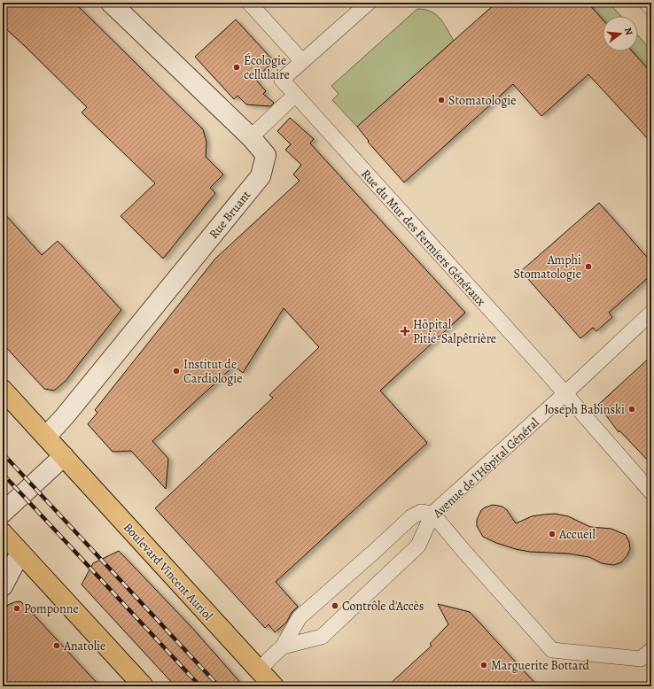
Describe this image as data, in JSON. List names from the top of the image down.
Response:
{
  "streets": {
    "main road": ["Boulevard Vincent Auriol"],
    "street": ["Rue Bruant"],
    "lane": ["Rue du Mur des Fermiers Généraux", "Avenue de l'Hôpital Général"]
  },
  "crossings": [
    ["Rue Bruant", "Boulevard Vincent Auriol"],
    ["Rue du Mur des Fermiers Généraux", "Avenue de l'Hôpital Général"],
    ["Avenue de l'Hôpital Général", "Boulevard Vincent Auriol"]
  ],
  "places": {
    "other": [
      "Écologie cellulaire",
      "Stomatologie",
      "Amphi Stomatologie",
      "Institut de Cardiologie",
      "Joseph Babinski",
      "Accueil",
      "Contrôle d'Accès",
      "Pomponne",
      "Anatolie",
      "Marguerite Bottard"
    ],
    "health": ["Hôpital Pitié-Salpêtrière"]
  },
  "north": "right"
}
